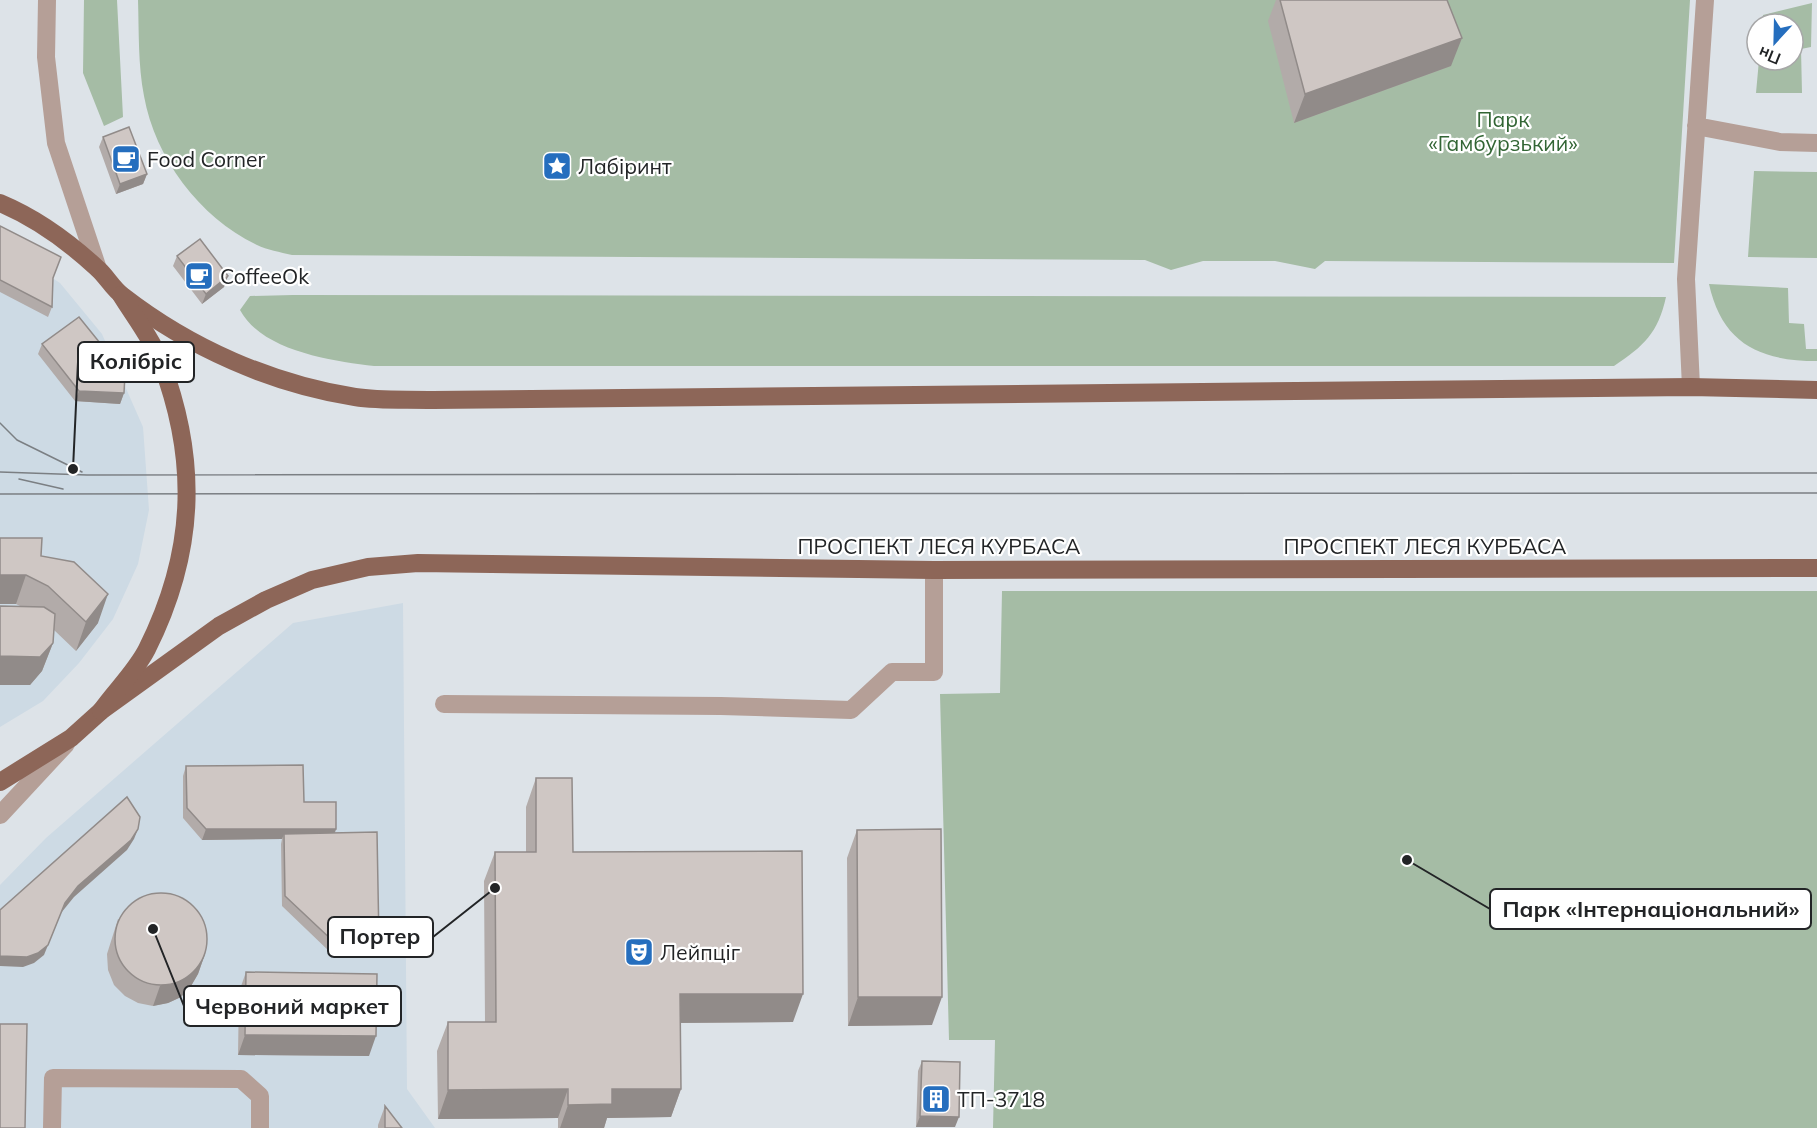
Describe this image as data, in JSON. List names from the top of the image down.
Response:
{
  "streets": {
    "main road": ["ПРОСПЕКТ ЛЕСЯ КУРБАСА"]
  },
  "parks": ["Парк «Гамбурзький»"],
  "places": {
    "cafe": ["Food Corner", "CoffeeOk"],
    "place": ["Лабіринт"],
    "other": [
      "Колібріс",
      "Парк «Інтернаціональний»",
      "Портер",
      "Червоний маркет"
    ],
    "theatre": ["Лейпціг"],
    "building": ["ТП-3718"]
  },
  "north": "bottom"
}
